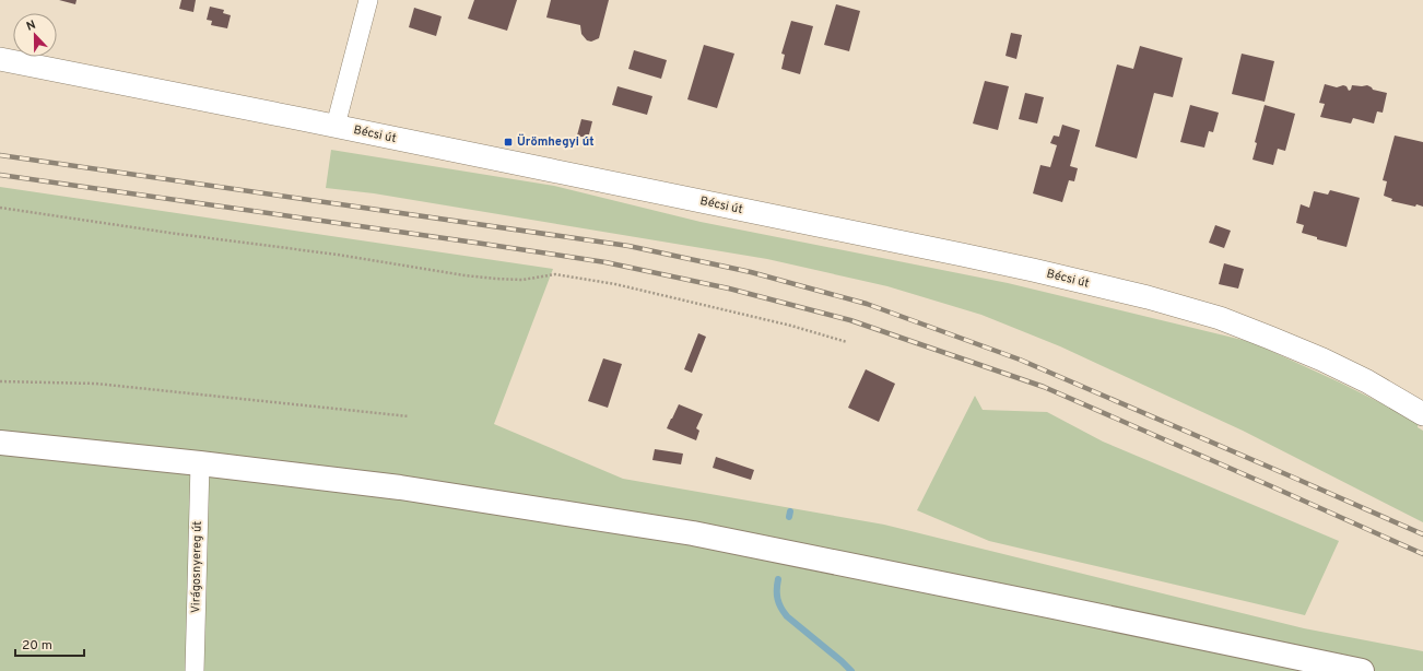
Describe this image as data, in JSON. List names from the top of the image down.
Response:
{
  "streets": {
    "street": ["Bécsi út", "Virágosnyereg út"]
  },
  "places": {
    "transit": ["Ürömhegyi út"]
  },
  "scale_bar": "20 m",
  "north": "top"
}
